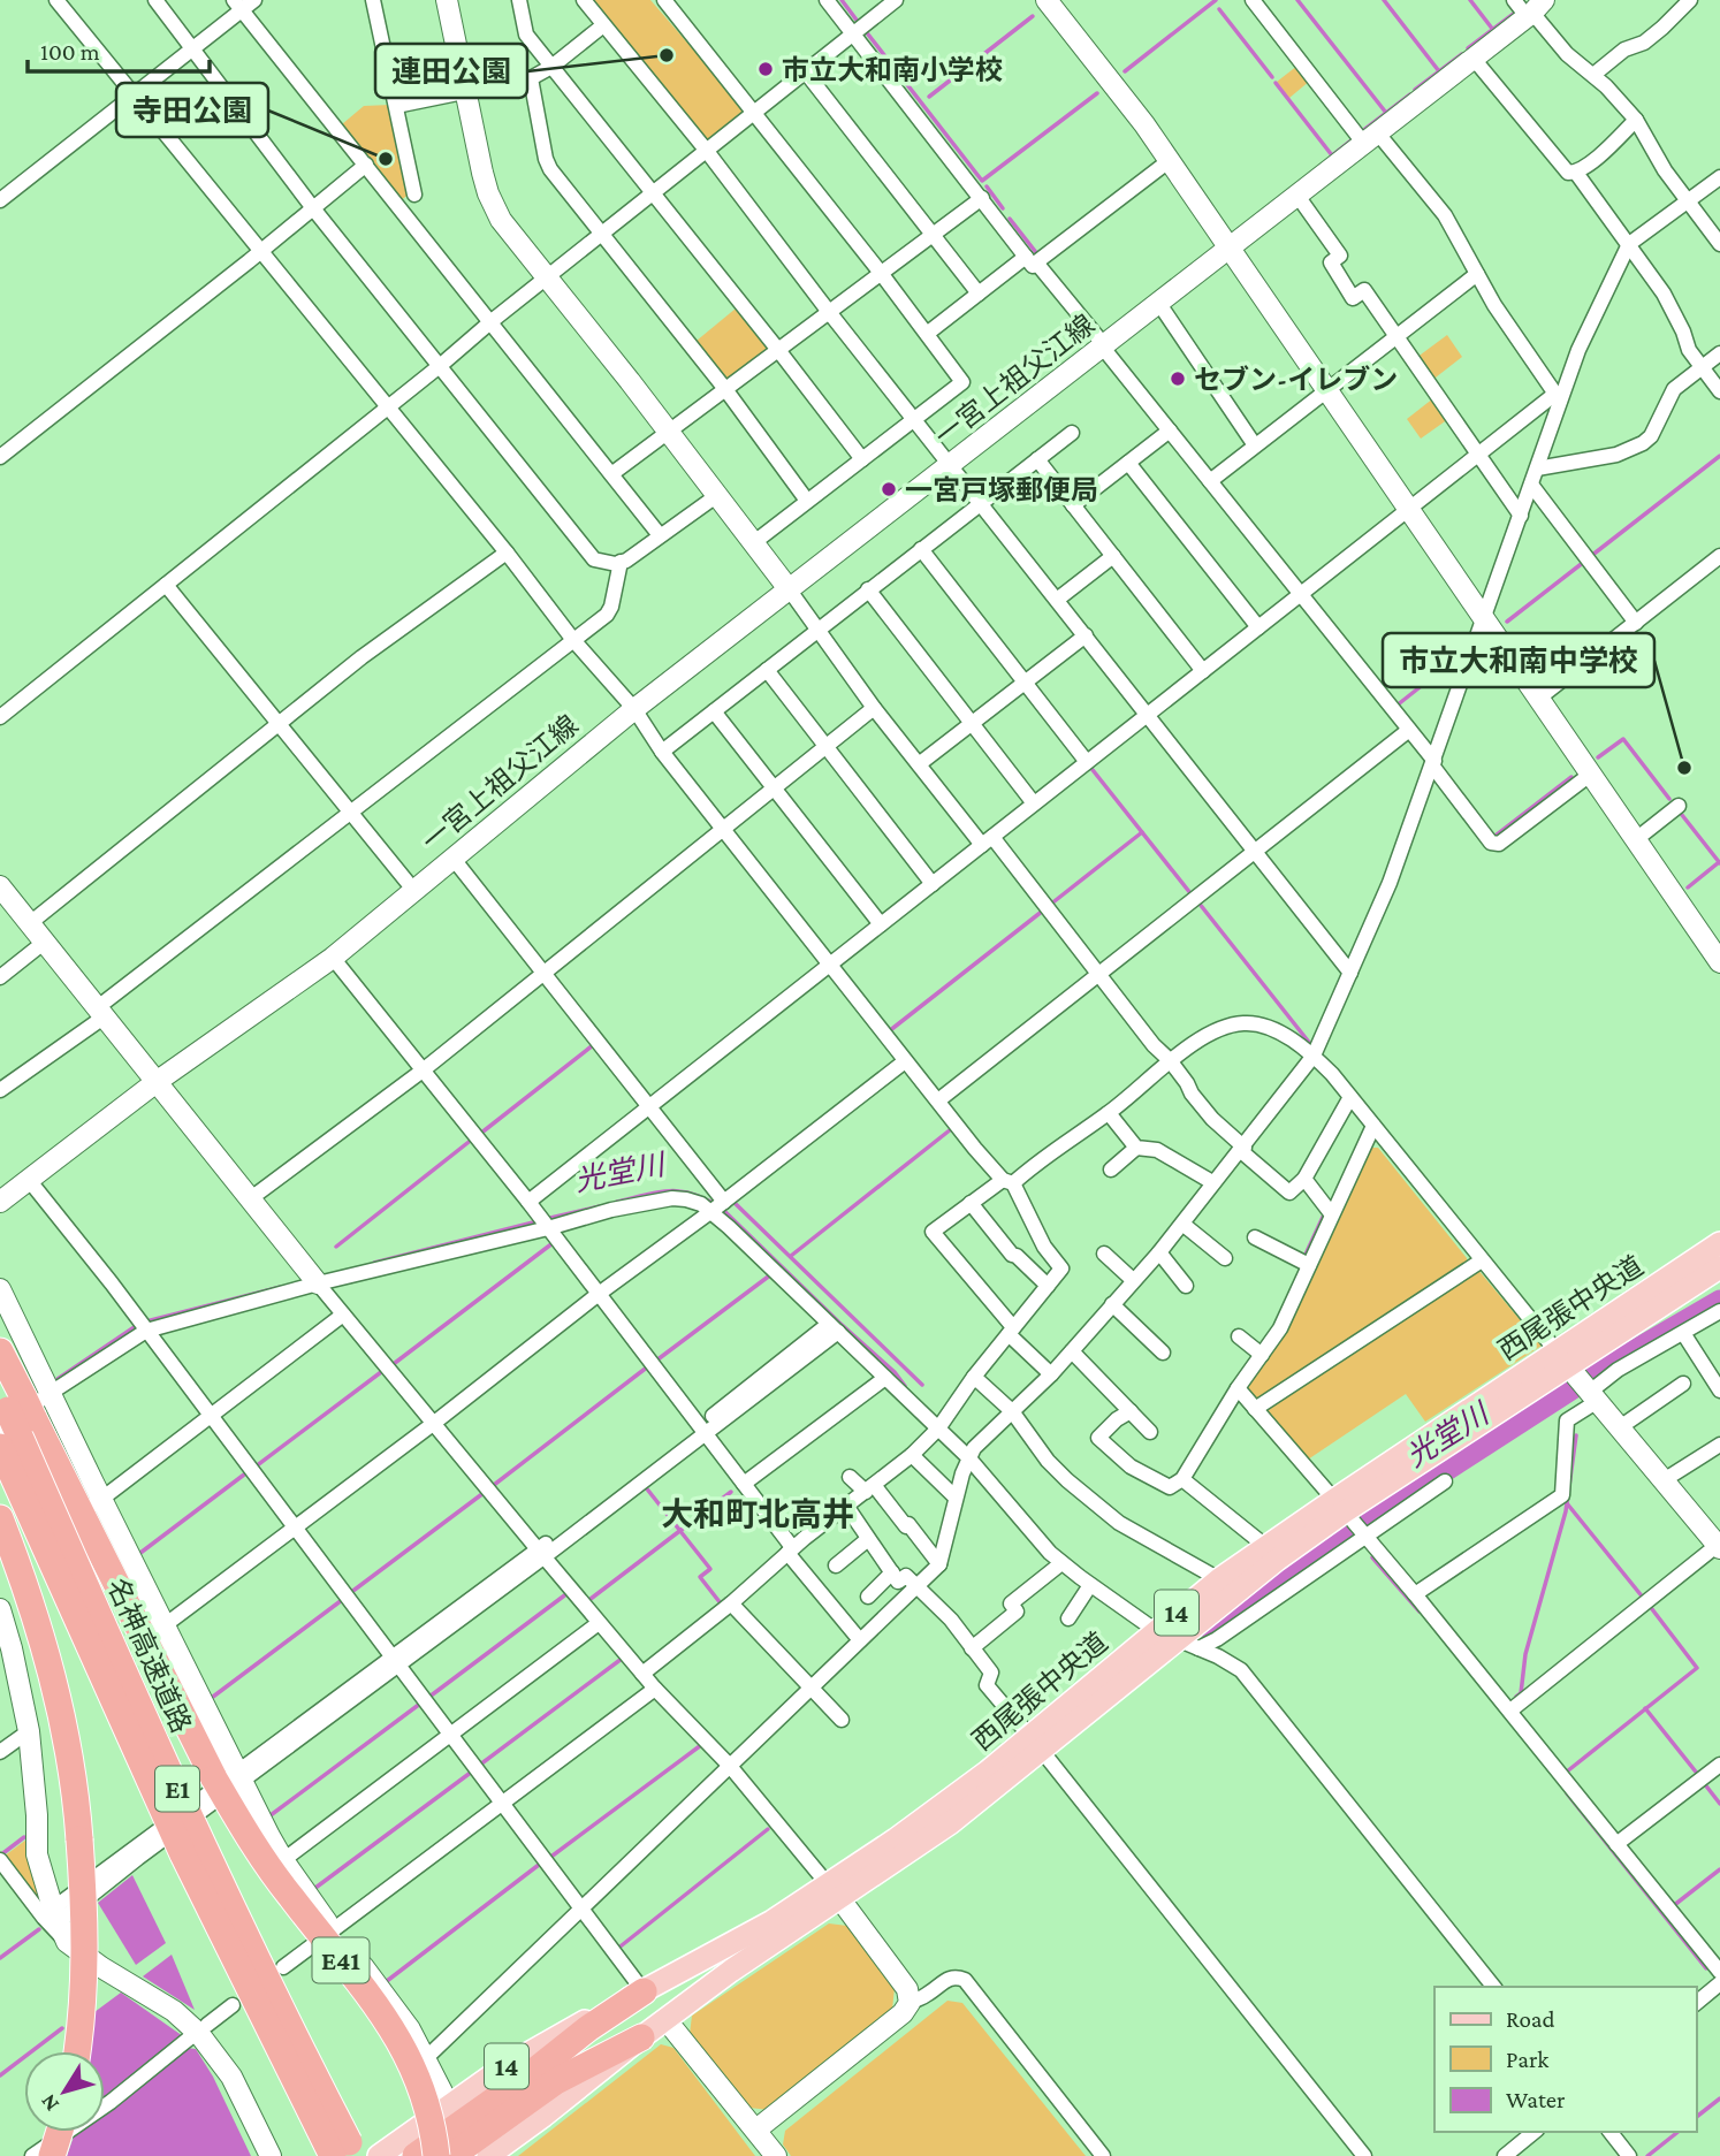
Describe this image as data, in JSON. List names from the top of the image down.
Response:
{
  "streets": {
    "highway": ["名神高速道路", "E1", "E41"],
    "main road": ["西尾張中央道", "14"],
    "street": ["一宮上祖父江線"]
  },
  "crossings": [
    ["名神高速道路", "E41"]
  ],
  "districts": ["大和町北高井"],
  "water": ["光堂川"],
  "places": [
    "連田公園",
    "市立大和南小学校",
    "寺田公園",
    "セブン-イレブン",
    "一宮戸塚郵便局",
    "市立大和南中学校"
  ],
  "legend": ["Road", "Park", "Water"],
  "scale_bar": "100 m",
  "north": "bottom left"
}
